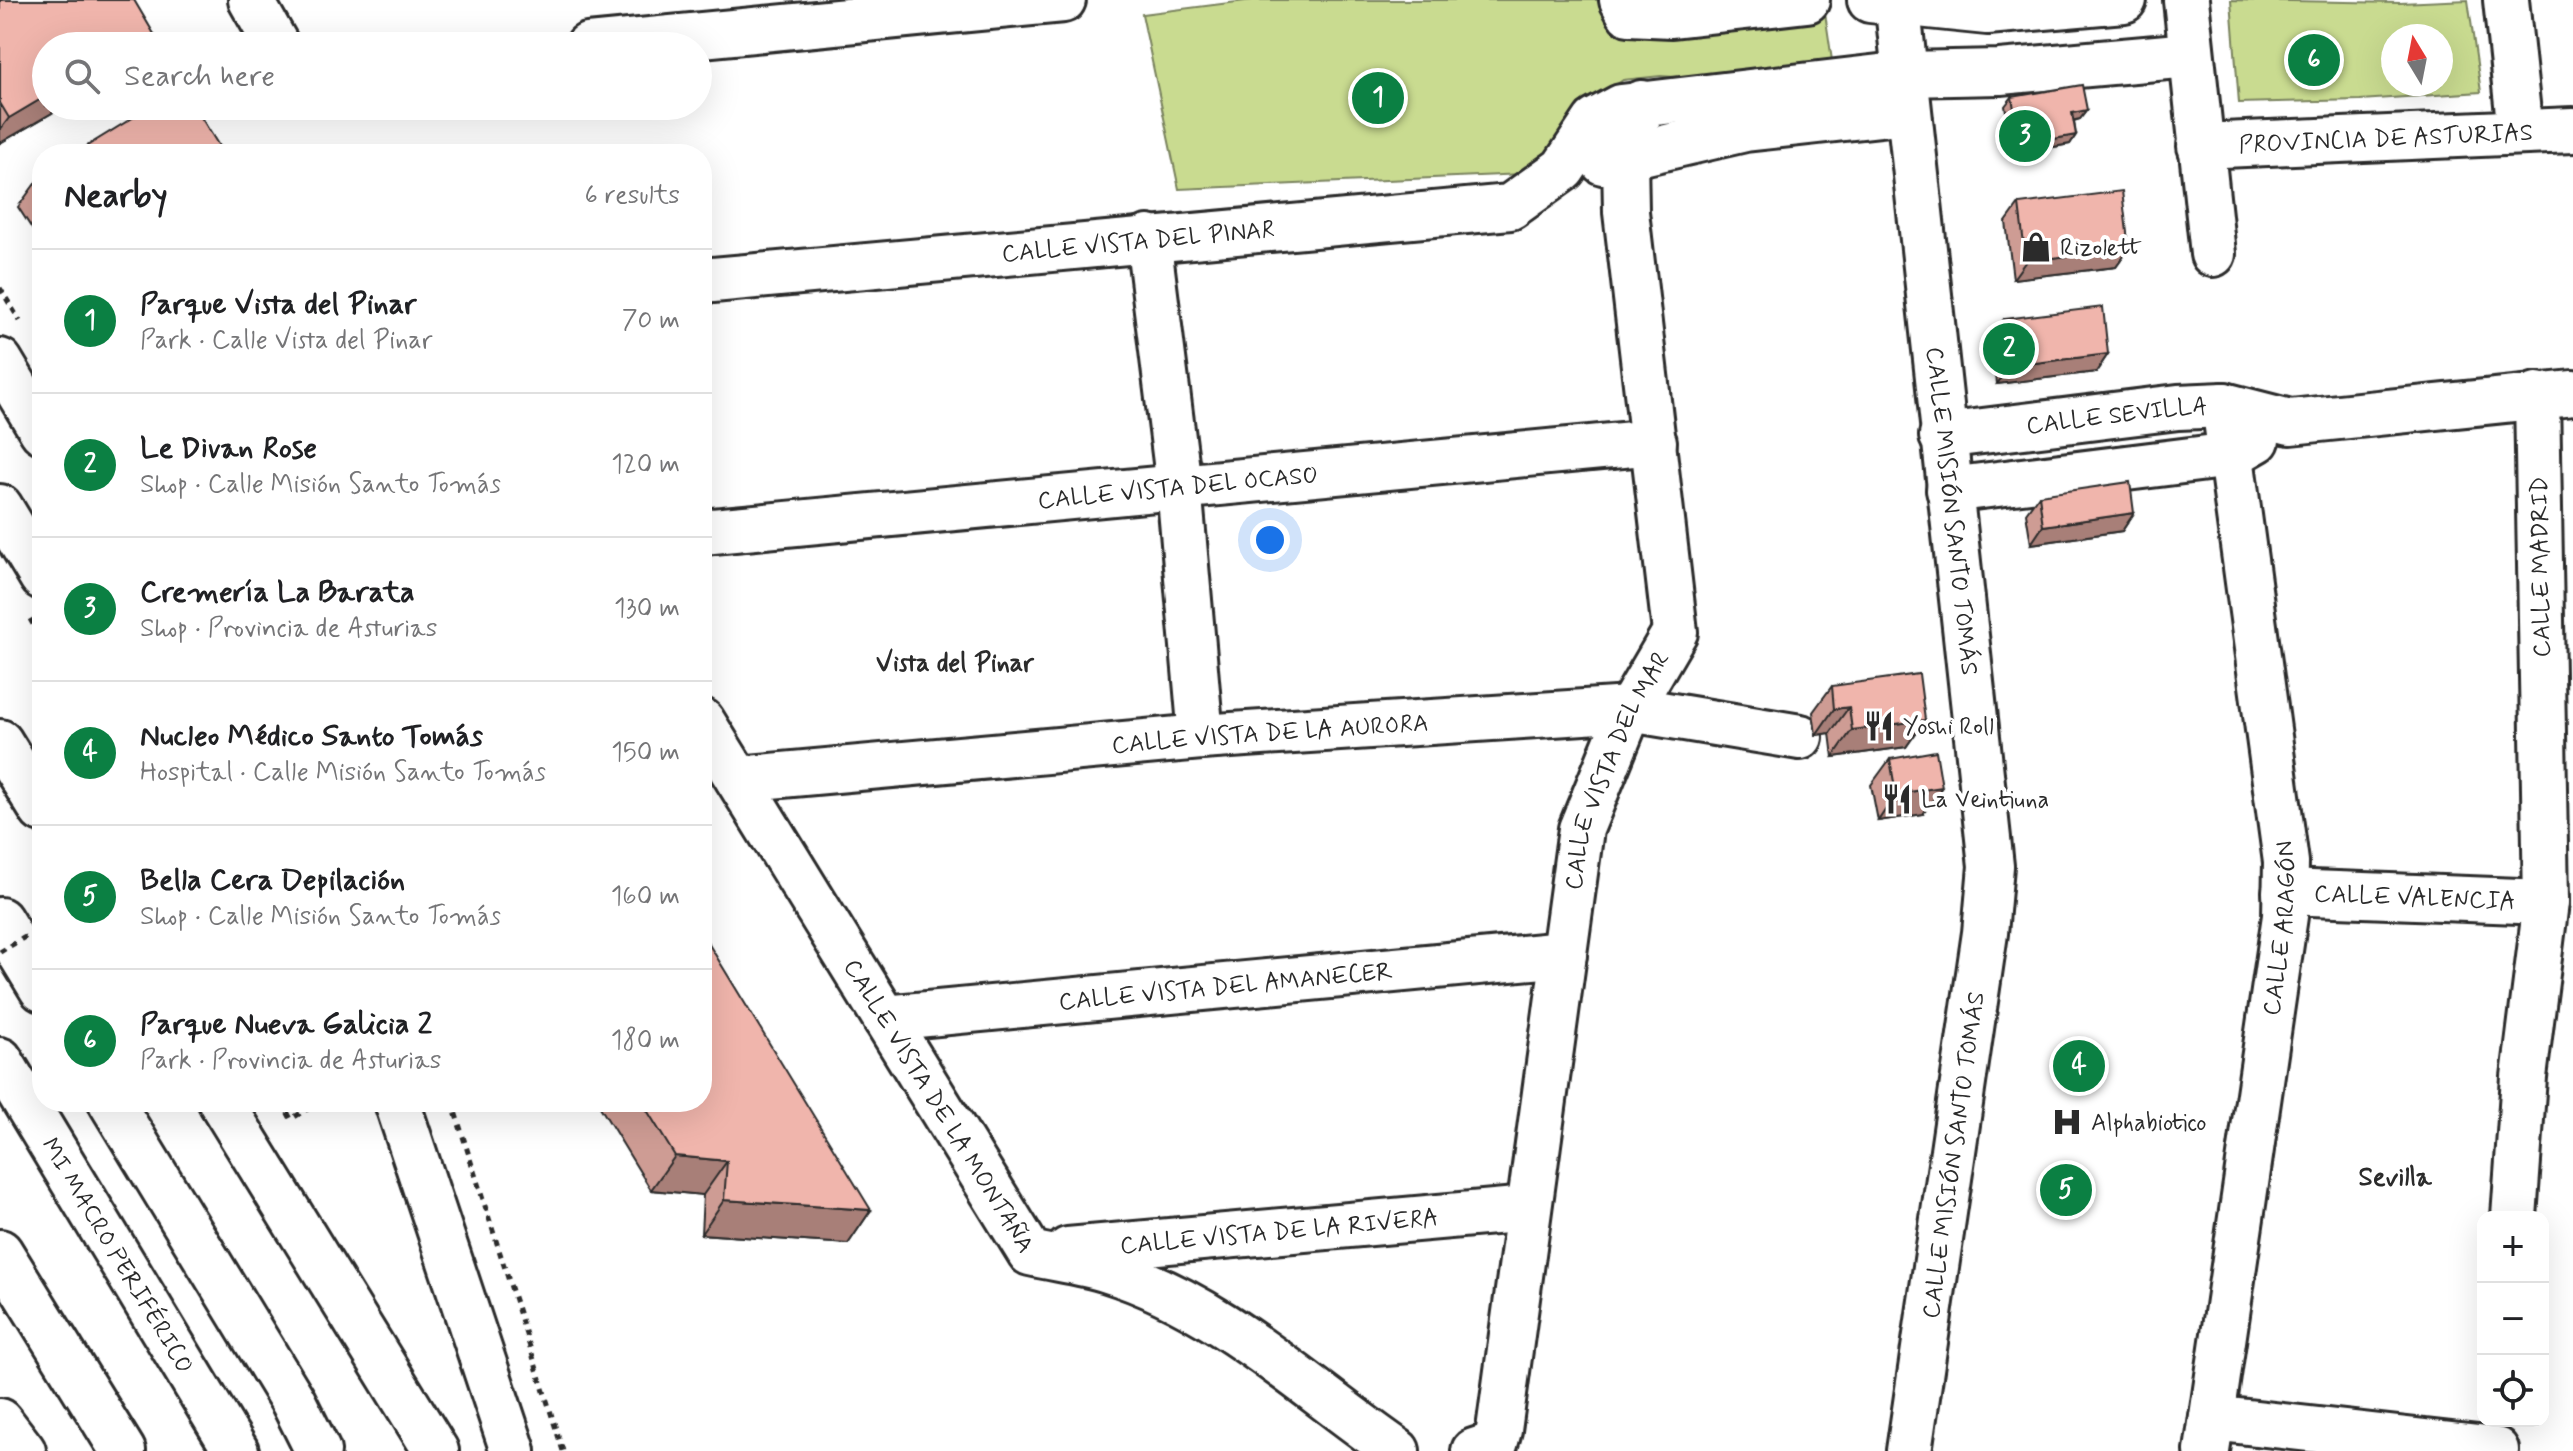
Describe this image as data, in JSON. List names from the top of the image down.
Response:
{
  "streets": {
    "main road": [
      "PROVINCIA DE ASTURIAS",
      "CALLE VISTA DEL PINAR",
      "CALLE SEVILLA",
      "CALLE VISTA DEL OCASO",
      "CALLE MISIÓN SANTO TOMÁS",
      "CALLE MADRID",
      "CALLE VISTA DE LA AURORA",
      "CALLE VISTA DEL MAR",
      "CALLE VALENCIA",
      "CALLE ARAGÓN",
      "CALLE VISTA DEL AMANECER",
      "CALLE VISTA DE LA MONTAÑA",
      "CALLE VISTA DE LA RIVERA",
      "MI MACRO PERIFÉRICO"
    ]
  },
  "crossings": [
    ["CALLE VISTA DEL PINAR", "CALLE MISIÓN SANTO TOMÁS"],
    ["CALLE VISTA DEL PINAR", "CALLE VISTA DEL MAR"],
    ["CALLE SEVILLA", "CALLE MISIÓN SANTO TOMÁS"],
    ["CALLE SEVILLA", "CALLE MADRID"],
    ["CALLE SEVILLA", "CALLE ARAGÓN"],
    ["CALLE VISTA DEL OCASO", "CALLE VISTA DEL MAR"],
    ["CALLE MADRID", "CALLE VALENCIA"],
    ["CALLE VISTA DE LA AURORA", "CALLE VISTA DEL MAR"],
    ["CALLE VISTA DE LA AURORA", "CALLE VISTA DE LA MONTAÑA"],
    ["CALLE VISTA DEL MAR", "CALLE VISTA DEL AMANECER"],
    ["CALLE VISTA DEL MAR", "CALLE VISTA DE LA RIVERA"],
    ["CALLE VALENCIA", "CALLE ARAGÓN"],
    ["CALLE VISTA DEL AMANECER", "CALLE VISTA DE LA MONTAÑA"],
    ["CALLE VISTA DE LA MONTAÑA", "CALLE VISTA DE LA RIVERA"]
  ],
  "districts": ["Vista del Pinar", "Sevilla"],
  "places": {
    "shop": ["Rizolett"],
    "restaurant": ["Yoshi Roll", "La Veintiuna"],
    "hospital": ["Alphabiotico"]
  },
  "north": "top",
  "page": {
    "pins": [
      "6",
      "1",
      "3",
      "2",
      "4",
      "5"
    ],
    "search": "Search here",
    "heading": ["Nearby", "6 results"],
    "list": [
      {
        "mark": "1",
        "name": "Parque Vista del Pinar",
        "note": "Park · Calle Vista del Pinar",
        "value": "70 m"
      },
      {
        "mark": "2",
        "name": "Le Divan Rose",
        "note": "Shop · Calle Misión Santo Tomás",
        "value": "120 m"
      },
      {
        "mark": "3",
        "name": "Cremería La Barata",
        "note": "Shop · Provincia de Asturias",
        "value": "130 m"
      },
      {
        "mark": "4",
        "name": "Nucleo Médico Santo Tomás",
        "note": "Hospital · Calle Misión Santo Tomás",
        "value": "150 m"
      },
      {
        "mark": "5",
        "name": "Bella Cera Depilación",
        "note": "Shop · Calle Misión Santo Tomás",
        "value": "160 m"
      },
      {
        "mark": "6",
        "name": "Parque Nueva Galicia 2",
        "note": "Park · Provincia de Asturias",
        "value": "180 m"
      }
    ],
    "map_buttons": ["+", "−"]
  }
}
